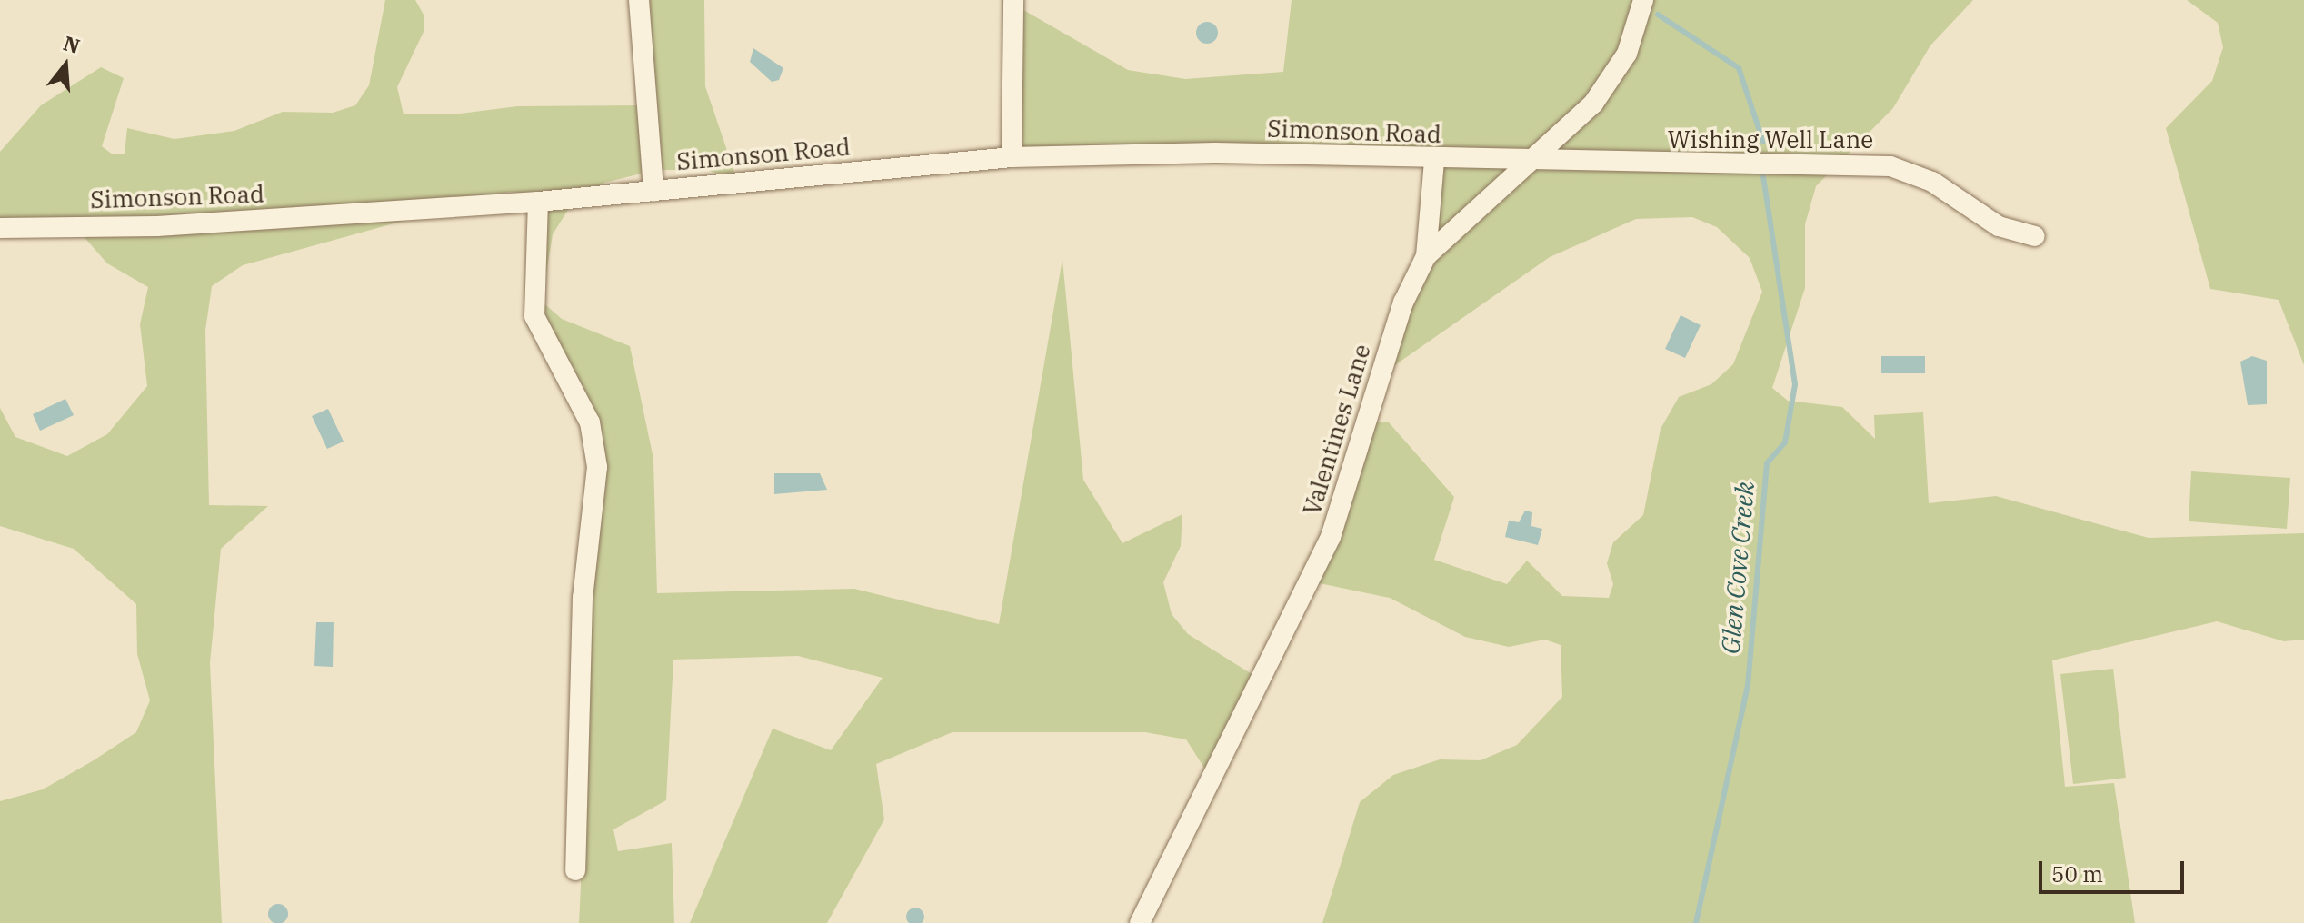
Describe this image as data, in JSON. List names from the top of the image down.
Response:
{
  "streets": {
    "street": ["Simonson Road", "Wishing Well Lane", "Valentines Lane"]
  },
  "crossings": [
    ["Simonson Road", "Wishing Well Lane"],
    ["Simonson Road", "Valentines Lane"],
    ["Wishing Well Lane", "Valentines Lane"]
  ],
  "water": ["Glen Cove Creek"],
  "scale_bar": "50 m",
  "north": "top"
}
